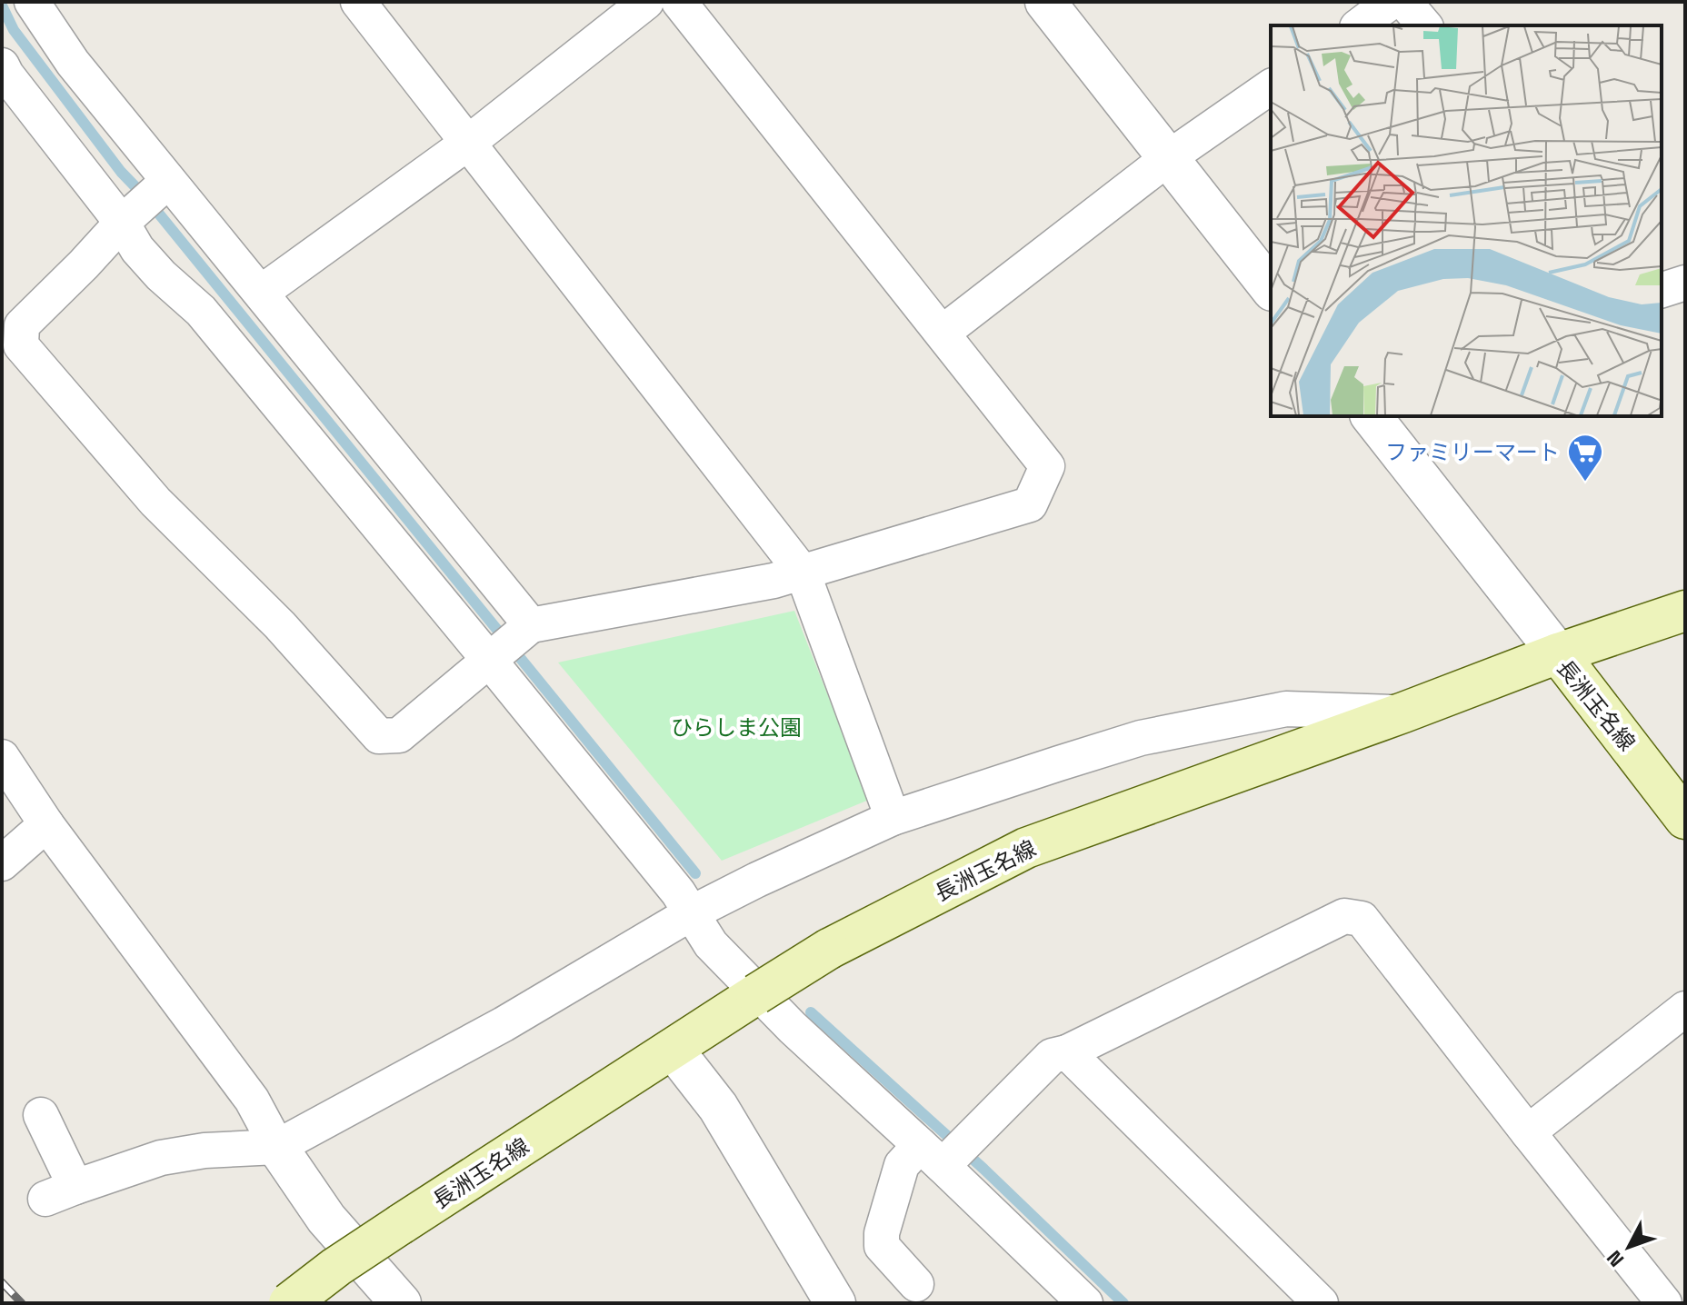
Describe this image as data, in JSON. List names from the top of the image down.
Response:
{
  "streets": {
    "main road": ["長洲玉名線"]
  },
  "parks": ["ひらしま公園"],
  "places": {
    "supermarket": ["ファミリーマート"]
  },
  "north": "bottom left"
}
